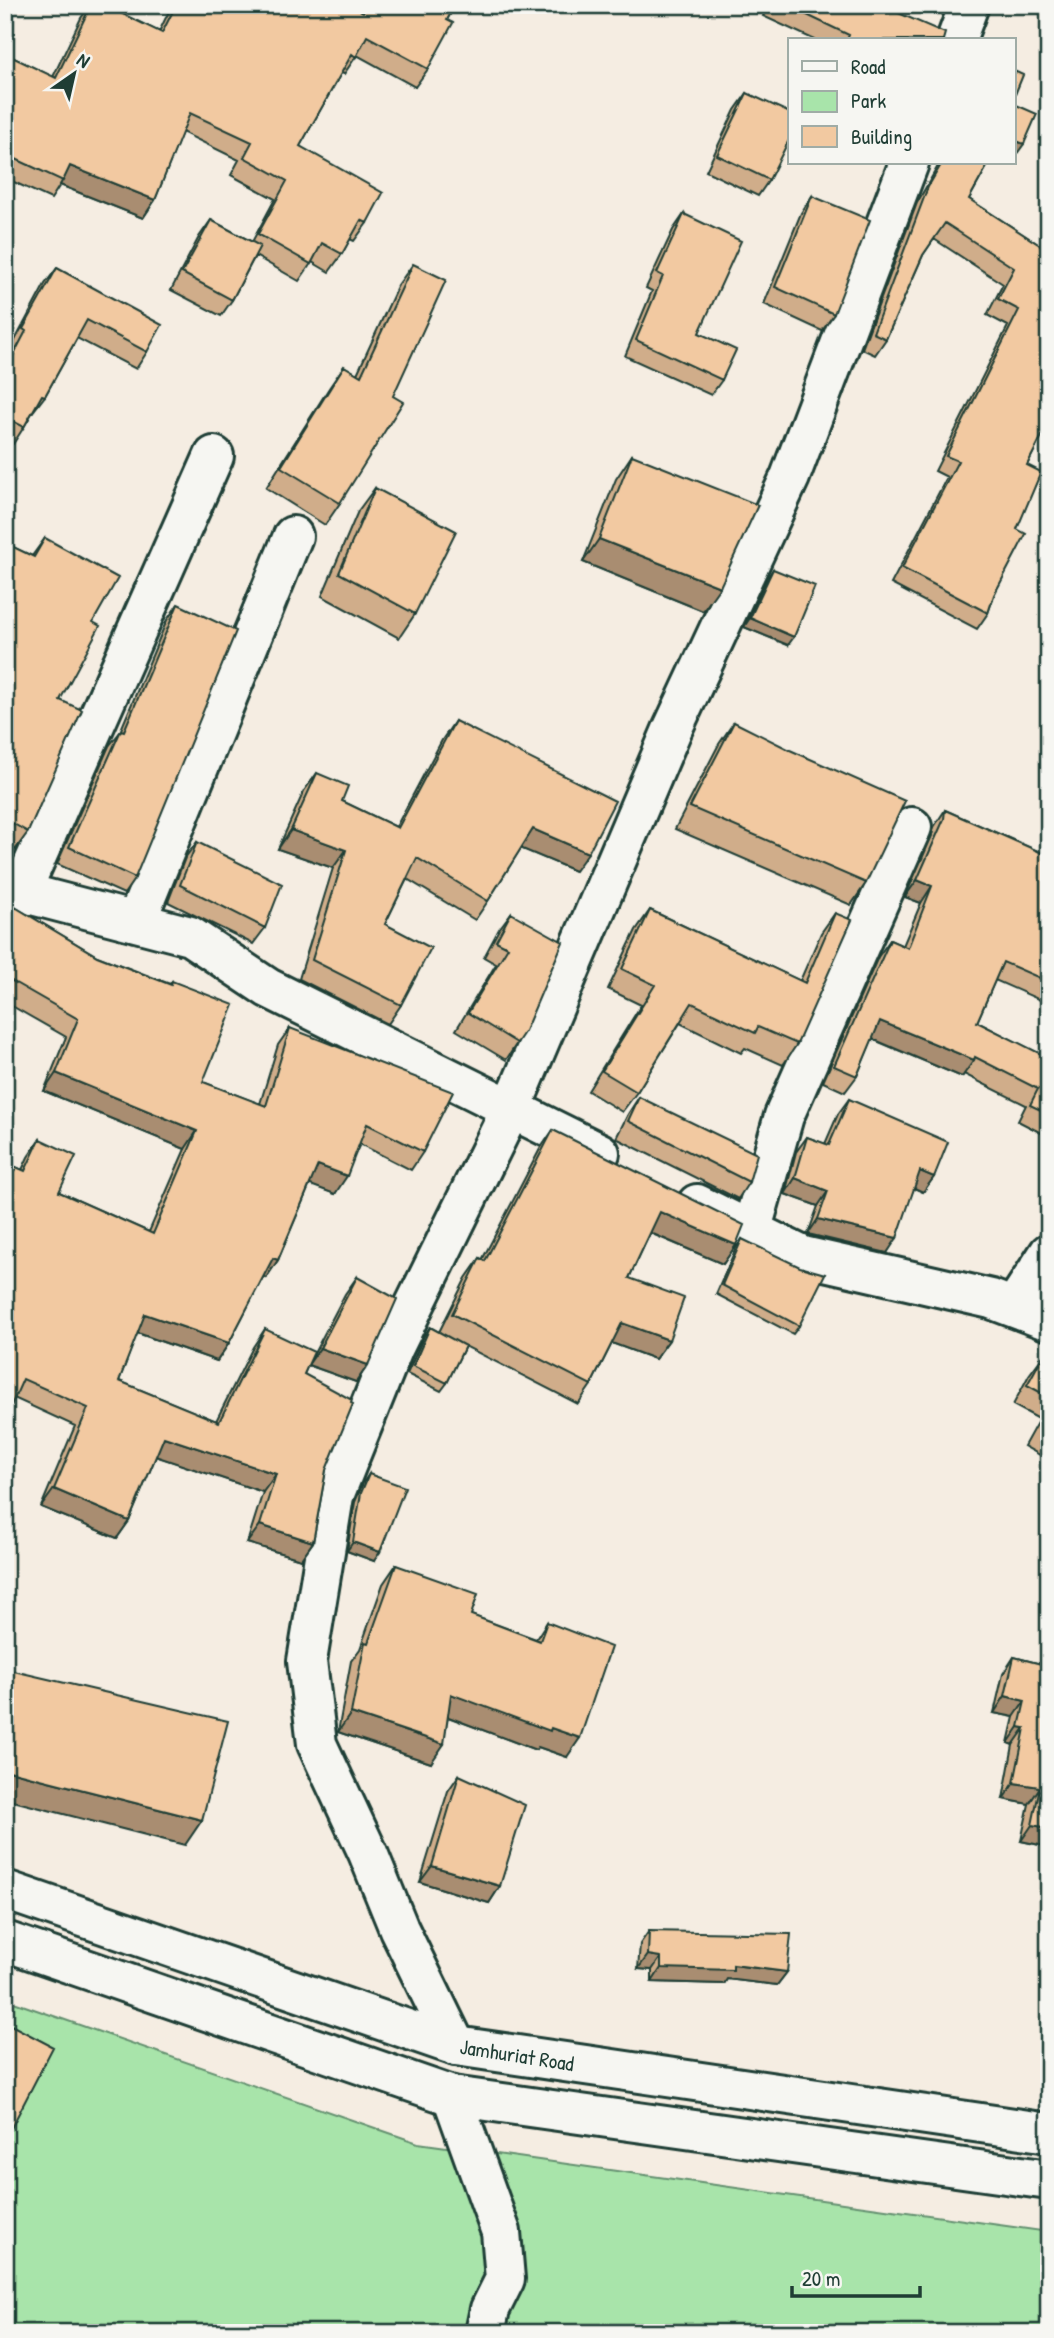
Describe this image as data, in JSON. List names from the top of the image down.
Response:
{
  "streets": {
    "street": ["Jamhuriat Road"]
  },
  "legend": ["Road", "Park", "Building"],
  "scale_bar": "20 m",
  "north": "top right"
}
